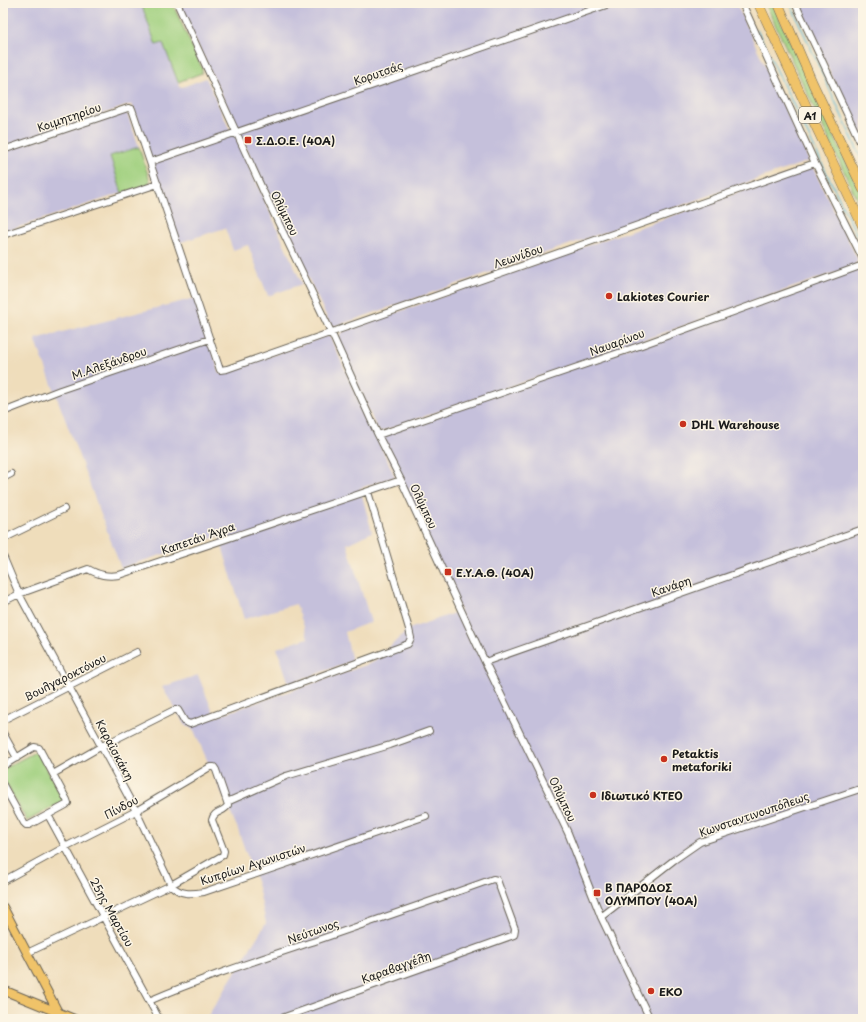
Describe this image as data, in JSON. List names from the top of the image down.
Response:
{
  "streets": {
    "highway": ["Α1"],
    "street": [
      "Κορυτσάς",
      "Κοιμητηρίου",
      "Ολύμπου",
      "Λεωνίδου",
      "Ναυαρίνου",
      "Μ.Αλεξάνδρου",
      "Καπετάν Άγρα",
      "Κανάρη",
      "Βουλγαροκτόνου",
      "Καραϊσκάκη",
      "Πίνδου",
      "Κωνσταντινουπόλεως",
      "Κυπρίων Αγωνιστών",
      "25ης Μαρτίου",
      "Νεύτωνος",
      "Καραβαγγέλη"
    ]
  },
  "crossings": [
    ["Κορυτσάς", "Κοιμητηρίου"],
    ["Κορυτσάς", "Ολύμπου"],
    ["Ολύμπου", "Λεωνίδου"],
    ["Ολύμπου", "Ναυαρίνου"],
    ["Ολύμπου", "Καπετάν Άγρα"],
    ["Ολύμπου", "Κανάρη"],
    ["Ολύμπου", "Κωνσταντινουπόλεως"],
    ["Λεωνίδου", "Μ.Αλεξάνδρου"],
    ["Καπετάν Άγρα", "Καραϊσκάκη"],
    ["Βουλγαροκτόνου", "Καραϊσκάκη"],
    ["Καραϊσκάκη", "Πίνδου"],
    ["Καραϊσκάκη", "Κυπρίων Αγωνιστών"],
    ["Πίνδου", "25ης Μαρτίου"],
    ["25ης Μαρτίου", "Νεύτωνος"],
    ["Νεύτωνος", "Καραβαγγέλη"]
  ],
  "places": {
    "transit": ["Σ.Δ.Ο.Ε. (40Α)", "Ε.Υ.Α.Θ. (40Α)", "Β ΠΑΡΟΔΟΣ ΟΛΥΜΠΟΥ (40Α)"],
    "other": [
      "Lakiotes Courier",
      "DHL Warehouse",
      "Petaktis metaforiki",
      "Ιδιωτικό ΚΤΕΟ",
      "EKO"
    ]
  }
}
